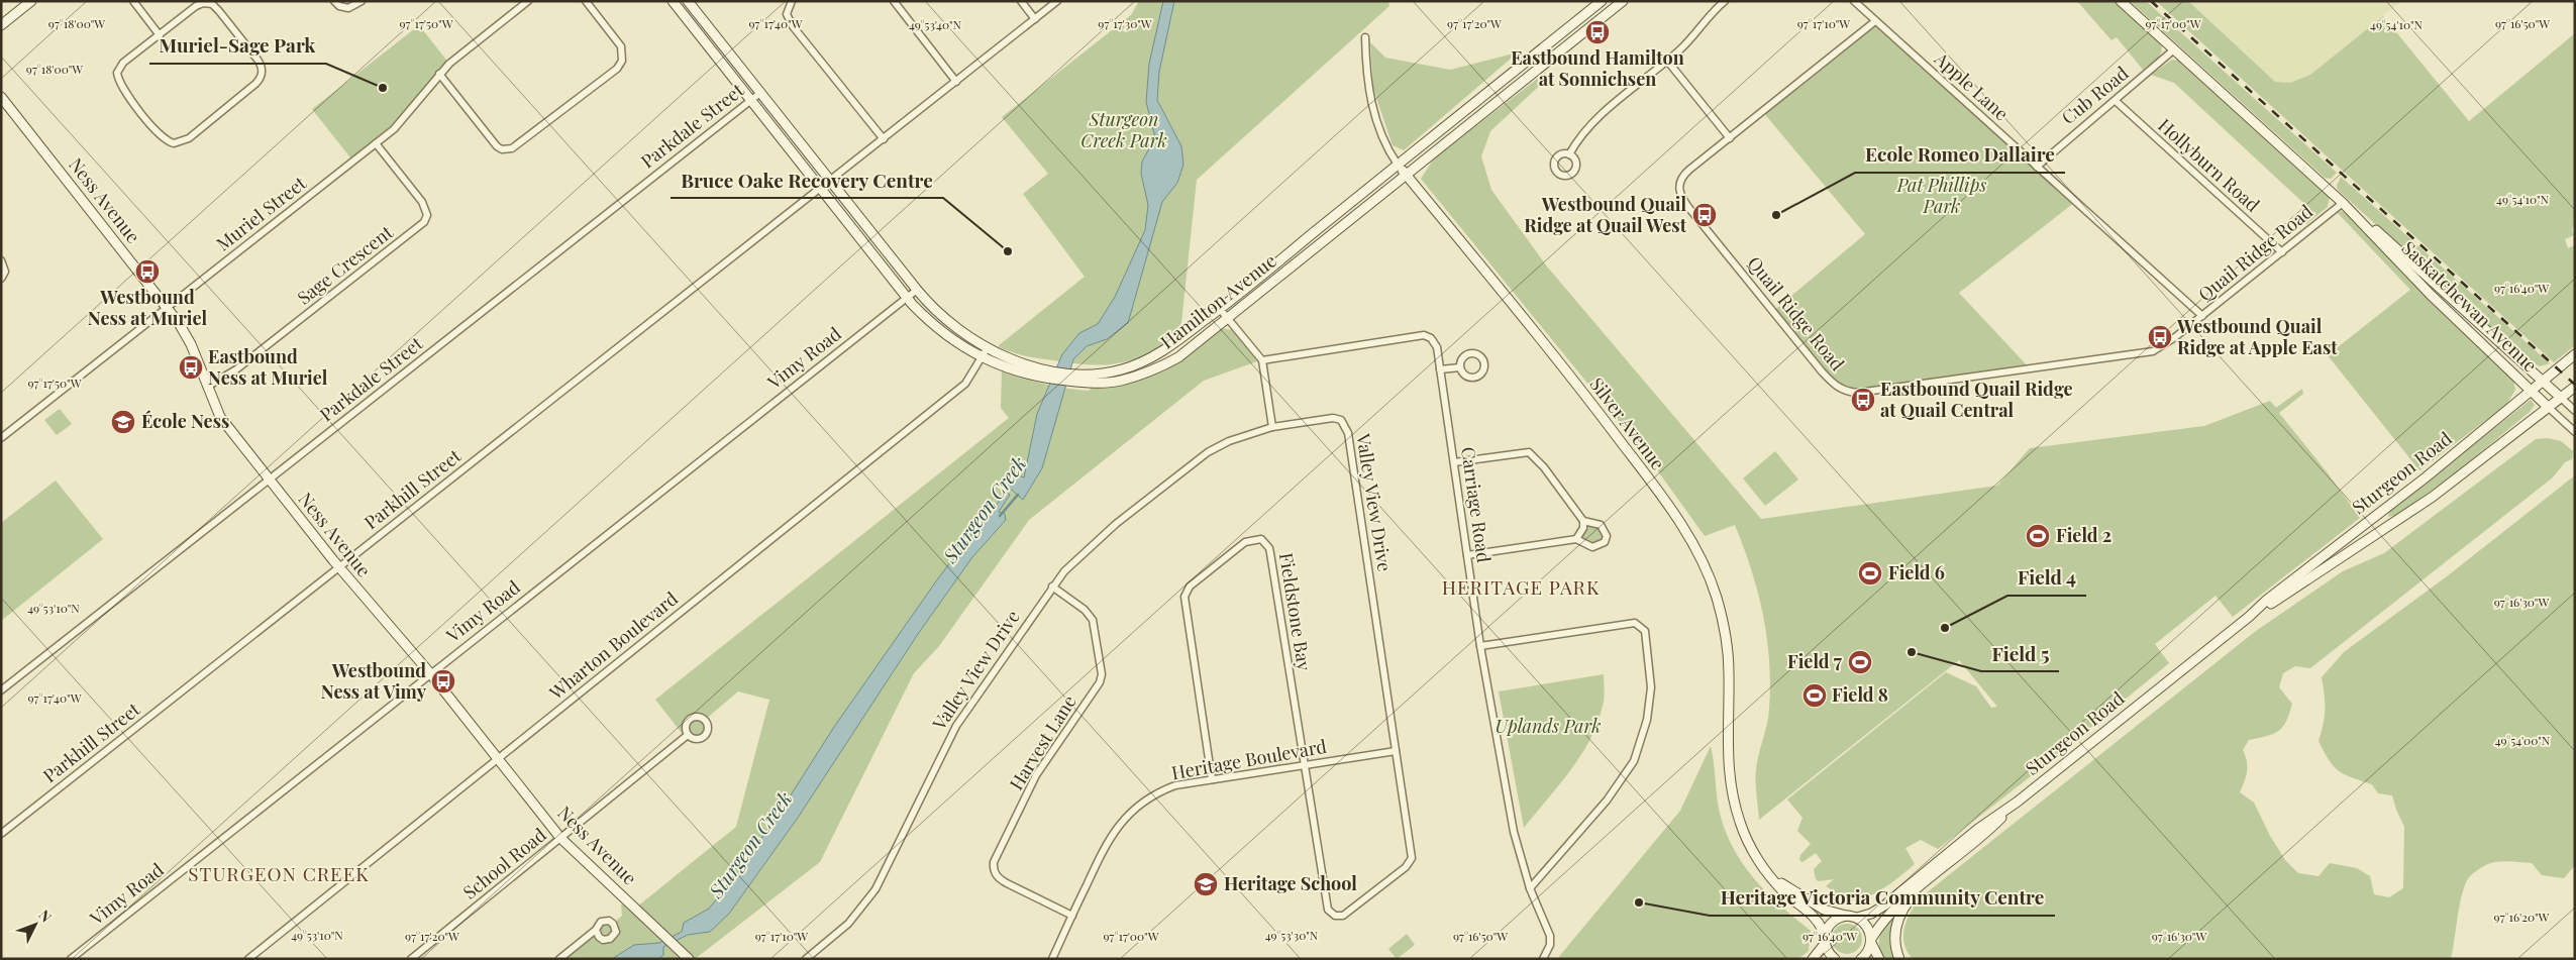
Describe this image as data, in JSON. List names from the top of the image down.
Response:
{
  "streets": {
    "street": [
      "Apple Lane",
      "Cub Road",
      "Parkdale Street",
      "Hollyburn Road",
      "Ness Avenue",
      "Muriel Street",
      "Quail Ridge Road",
      "Sage Crescent",
      "Hamilton Avenue",
      "Saskatchewan Avenue",
      "Vimy Road",
      "Silver Avenue",
      "Sturgeon Road",
      "Parkhill Street",
      "Valley View Drive",
      "Carriage Road",
      "Fieldstone Bay",
      "Wharton Boulevard",
      "Harvest Lane",
      "Heritage Boulevard",
      "School Road"
    ]
  },
  "crossings": [
    ["Apple Lane", "Cub Road"],
    ["Apple Lane", "Quail Ridge Road"],
    ["Cub Road", "Hollyburn Road"],
    ["Cub Road", "Saskatchewan Avenue"],
    ["Parkdale Street", "Ness Avenue"],
    ["Parkdale Street", "Hamilton Avenue"],
    ["Hollyburn Road", "Quail Ridge Road"],
    ["Ness Avenue", "Muriel Street"],
    ["Ness Avenue", "Sage Crescent"],
    ["Ness Avenue", "Vimy Road"],
    ["Ness Avenue", "Parkhill Street"],
    ["Ness Avenue", "Wharton Boulevard"],
    ["Ness Avenue", "School Road"],
    ["Muriel Street", "Sage Crescent"],
    ["Quail Ridge Road", "Saskatchewan Avenue"],
    ["Hamilton Avenue", "Vimy Road"],
    ["Hamilton Avenue", "Silver Avenue"],
    ["Hamilton Avenue", "Parkhill Street"],
    ["Hamilton Avenue", "Wharton Boulevard"],
    ["Saskatchewan Avenue", "Sturgeon Road"],
    ["Silver Avenue", "Sturgeon Road"],
    ["Valley View Drive", "Fieldstone Bay"],
    ["Valley View Drive", "Harvest Lane"],
    ["Valley View Drive", "Heritage Boulevard"],
    ["Fieldstone Bay", "Heritage Boulevard"],
    ["Harvest Lane", "Heritage Boulevard"]
  ],
  "districts": ["HERITAGE PARK", "STURGEON CREEK"],
  "water": ["Sturgeon Creek"],
  "parks": ["Sturgeon Creek Park", "Pat Phillips Park", "Uplands Park"],
  "places": {
    "bus stop": [
      "Eastbound Hamilton at Sonnichsen",
      "Westbound Quail Ridge at Quail West",
      "Westbound Ness at Muriel",
      "Westbound Quail Ridge at Apple East",
      "Eastbound Ness at Muriel",
      "Eastbound Quail Ridge at Quail Central",
      "Westbound Ness at Vimy"
    ],
    "other": [
      "Muriel-Sage Park",
      "Ecole Romeo Dallaire",
      "Bruce Oake Recovery Centre",
      "Field 4",
      "Field 5",
      "Heritage Victoria Community Centre"
    ],
    "school or university": ["École Ness", "Heritage School"],
    "sports": [
      "Field 2",
      "Field 6",
      "Field 7",
      "Field 8"
    ]
  },
  "north": "top right",
  "coordinates": [
    "97°17'00\"W",
    "97°18'00\"W",
    "97°17'50\"W",
    "97°17'40\"W",
    "97°17'30\"W",
    "97°17'20\"W",
    "97°17'10\"W",
    "97°16'50\"W",
    "49°54'10\"N",
    "49°53'40\"N",
    "97°16'40\"W",
    "97°16'30\"W",
    "49°53'10\"N",
    "49°54'00\"N",
    "97°16'20\"W",
    "49°53'30\"N"
  ]
}
